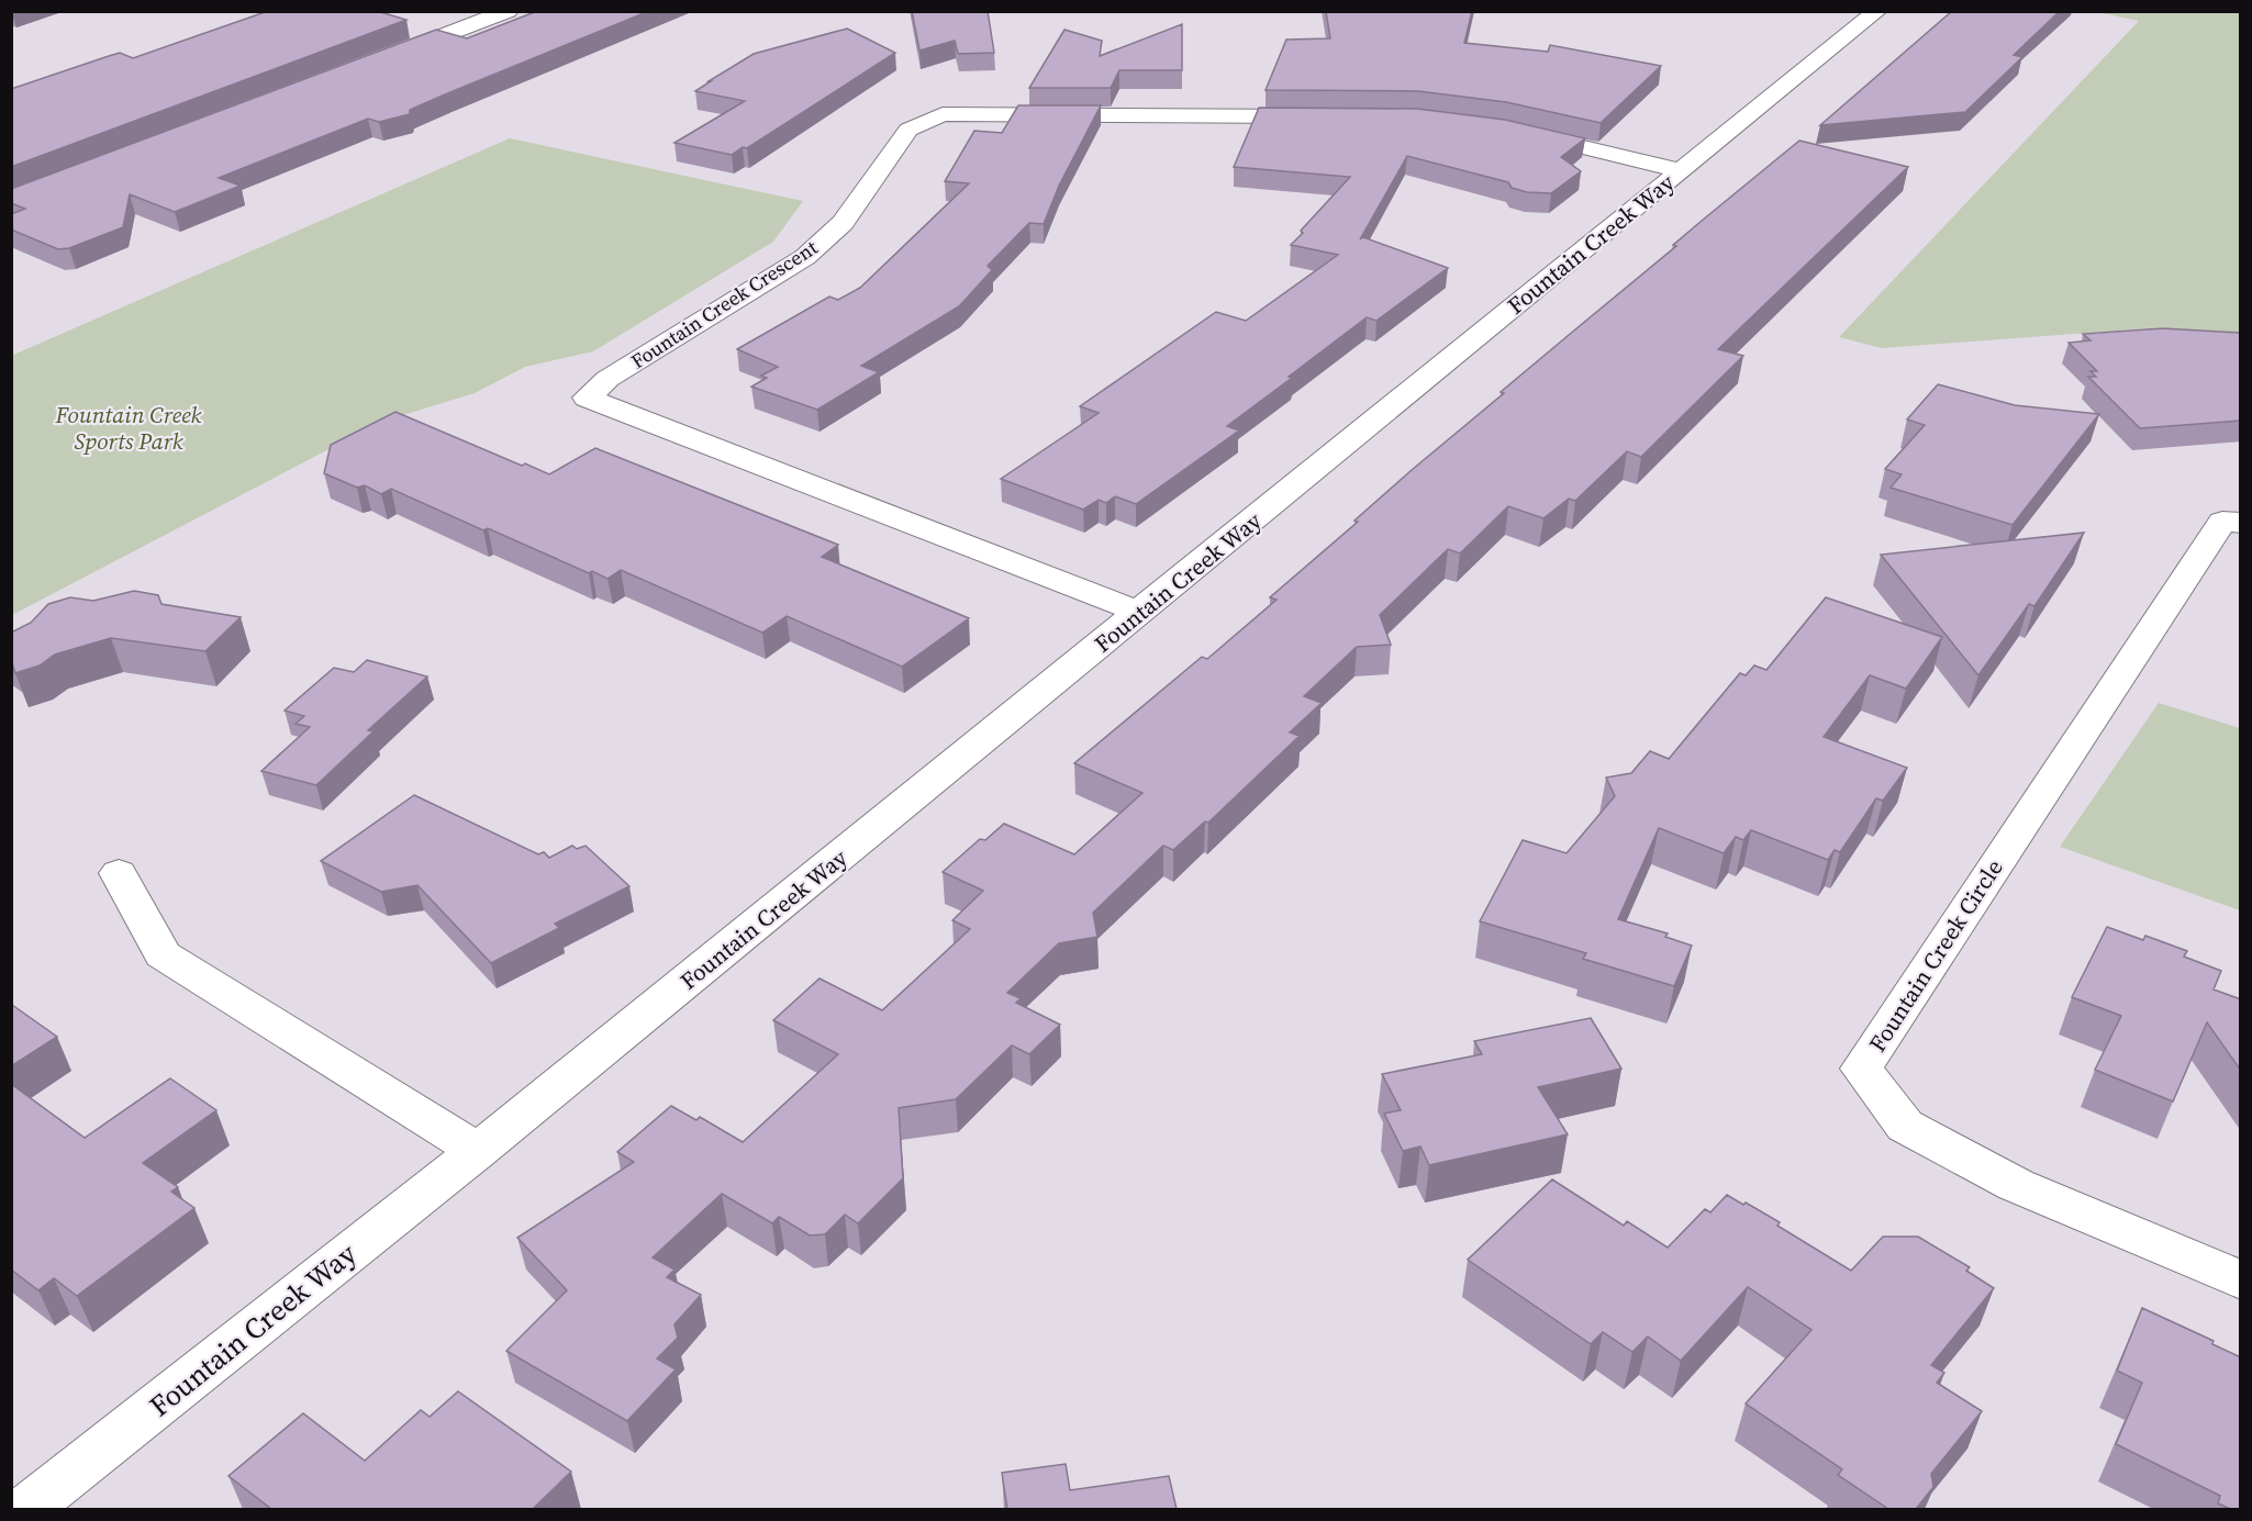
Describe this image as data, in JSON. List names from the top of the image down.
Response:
{
  "streets": {
    "street": ["Fountain Creek Way", "Fountain Creek Crescent", "Fountain Creek Circle"]
  },
  "crossings": [
    ["Fountain Creek Way", "Fountain Creek Crescent"]
  ],
  "parks": ["Fountain Creek Sports Park"]
}
